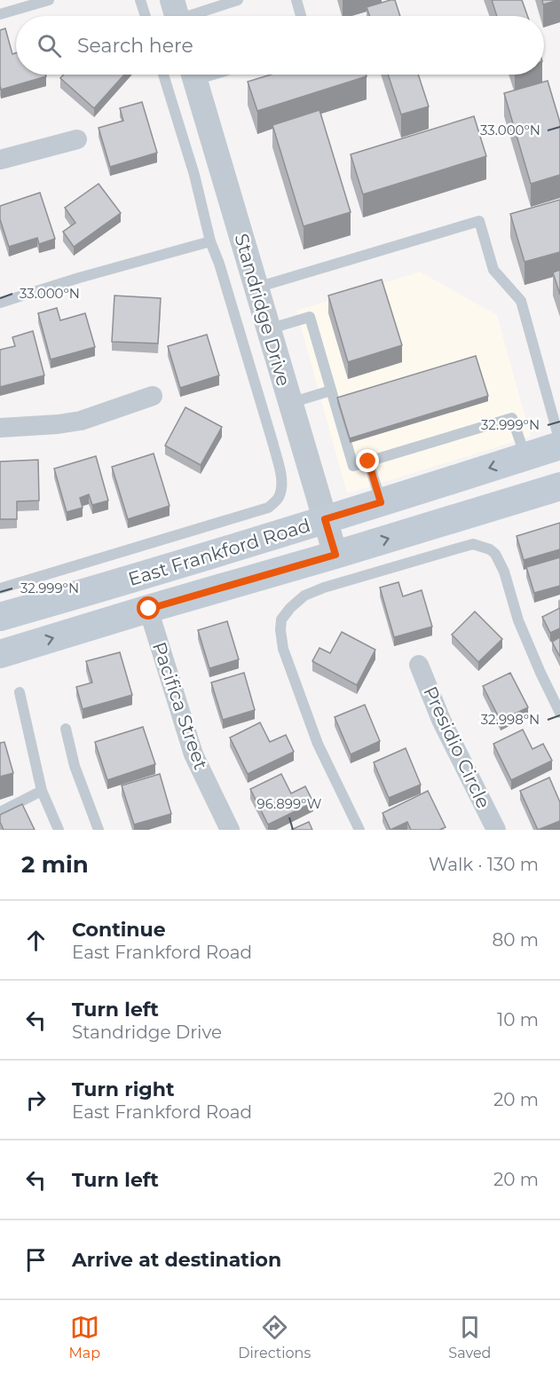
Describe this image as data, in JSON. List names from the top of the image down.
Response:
{
  "streets": {
    "main road": ["East Frankford Road"],
    "street": ["Standridge Drive", "Pacifica Street", "Presidio Circle"]
  },
  "crossings": [
    ["Standridge Drive", "East Frankford Road"],
    ["East Frankford Road", "Pacifica Street"]
  ],
  "page": {
    "search": "Search here",
    "heading": ["2 min", "Walk · 130 m"],
    "list": [
      ["Continue", "East Frankford Road", "80 m"],
      ["Turn left", "Standridge Drive", "10 m"],
      ["Turn right", "East Frankford Road", "20 m"],
      ["Turn left", "20 m"],
      "Arrive at destination"
    ],
    "nav": ["Map", "Directions", "Saved"]
  },
  "coordinates": [
    "33.000°N",
    "32.999°N",
    "32.998°N",
    "96.899°W"
  ]
}
